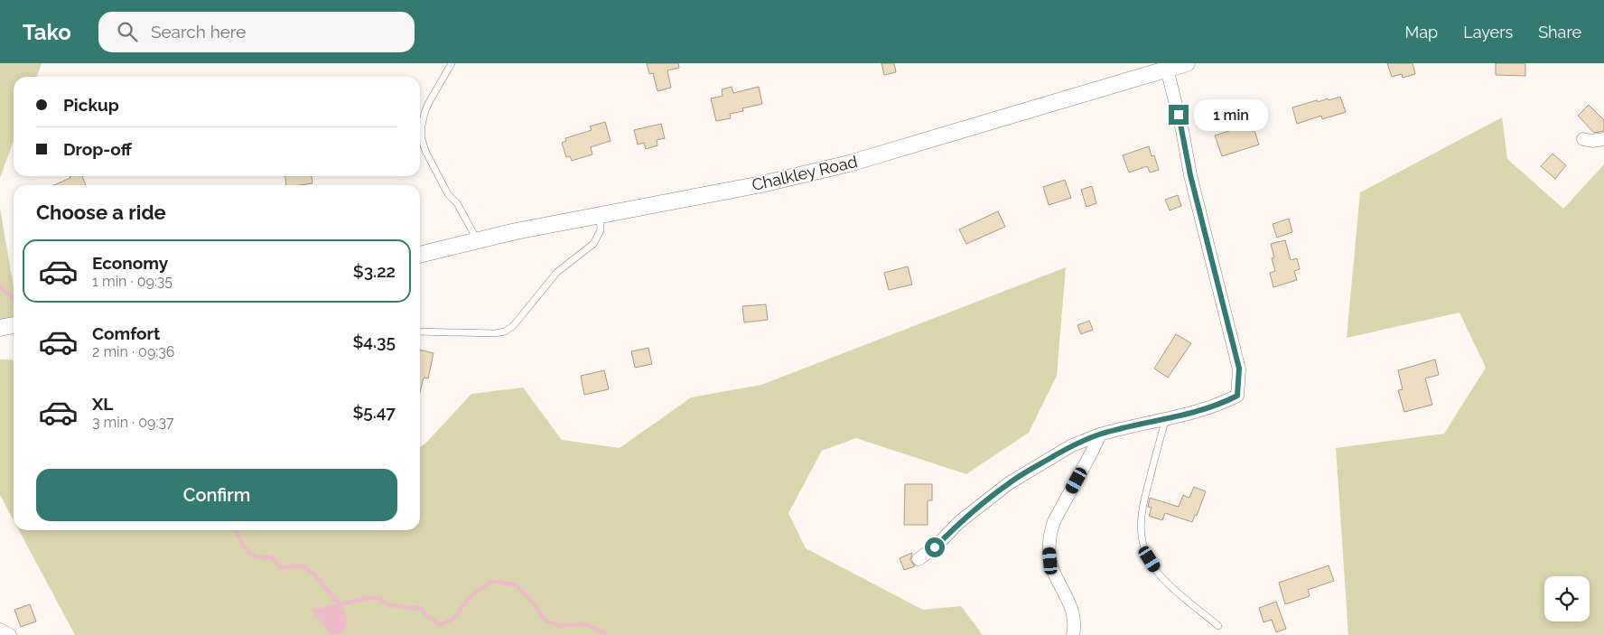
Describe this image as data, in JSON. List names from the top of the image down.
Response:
{
  "streets": {
    "street": ["Chalkley Road"]
  },
  "page": {
    "header": "Tako",
    "search": "Search here",
    "nav": ["Map", "Layers", "Share"],
    "banner": ["Pickup", "Drop-off"],
    "bubble": "1 min",
    "heading": "Choose a ride",
    "list": [
      {
        "name": "Economy",
        "note": "1 min · 09:35",
        "value": "$3.22"
      },
      {
        "name": "Comfort",
        "note": "2 min · 09:36",
        "value": "$4.35"
      },
      {
        "name": "XL",
        "note": "3 min · 09:37",
        "value": "$5.47"
      }
    ],
    "buttons": "Confirm"
  }
}
